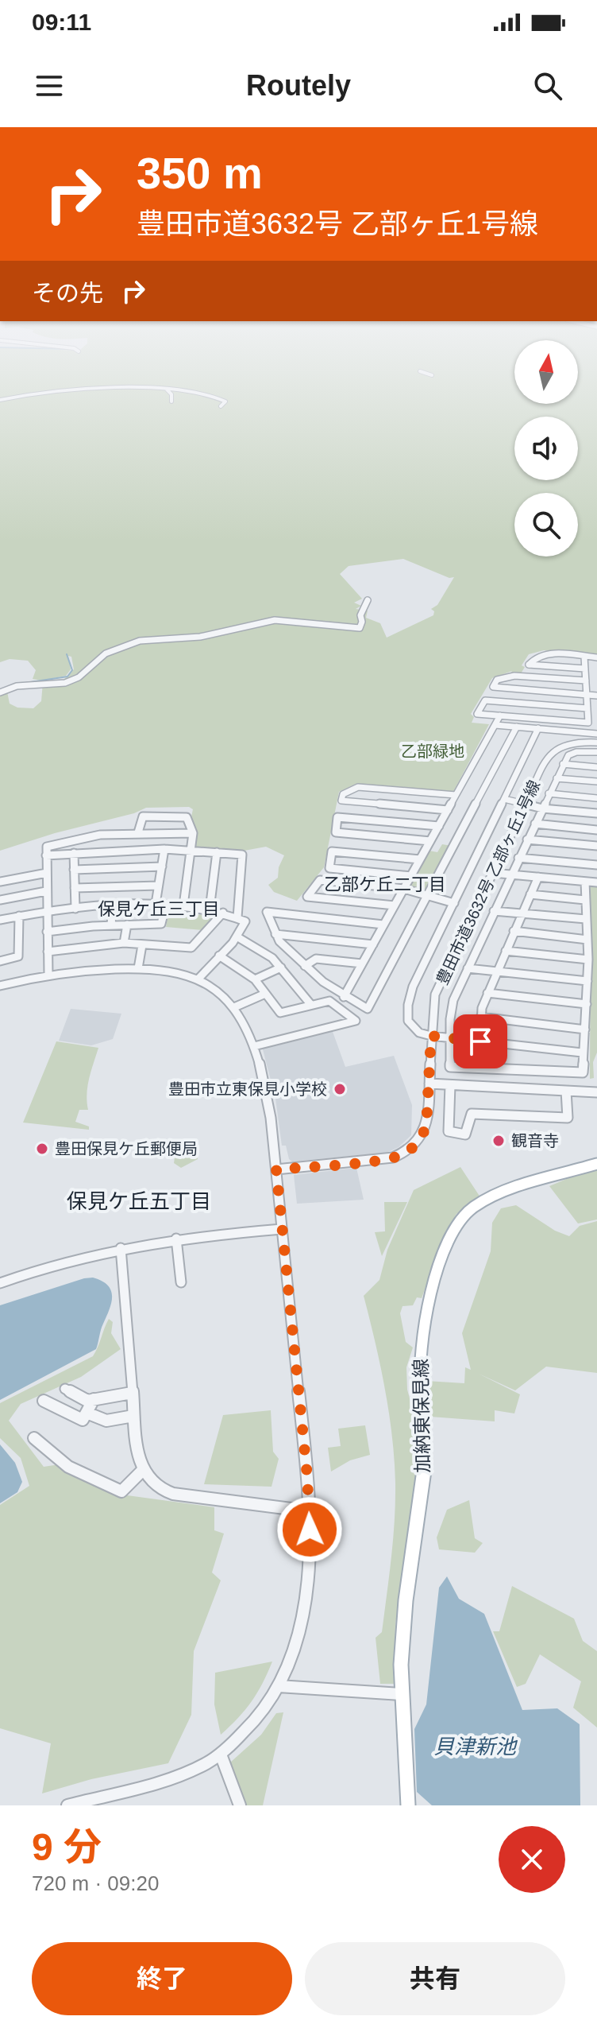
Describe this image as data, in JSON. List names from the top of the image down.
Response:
{
  "streets": {
    "main road": ["加納東保見線"],
    "street": ["豊田市道3632号 乙部ヶ丘1号線"]
  },
  "districts": ["乙部ケ丘二丁目", "保見ケ丘三丁目", "保見ケ丘五丁目"],
  "water": ["貝津新池"],
  "parks": ["乙部緑地"],
  "places": ["豊田市立東保見小学校", "観音寺", "豊田保見ケ丘郵便局"],
  "north": "top",
  "page": {
    "status": "09:11",
    "header": "Routely",
    "turn": ["350 m", "豊田市道3632号 乙部ヶ丘1号線"],
    "then": "その先",
    "heading": ["9 分", "720 m · 09:20"],
    "buttons": ["終了", "共有"]
  }
}
